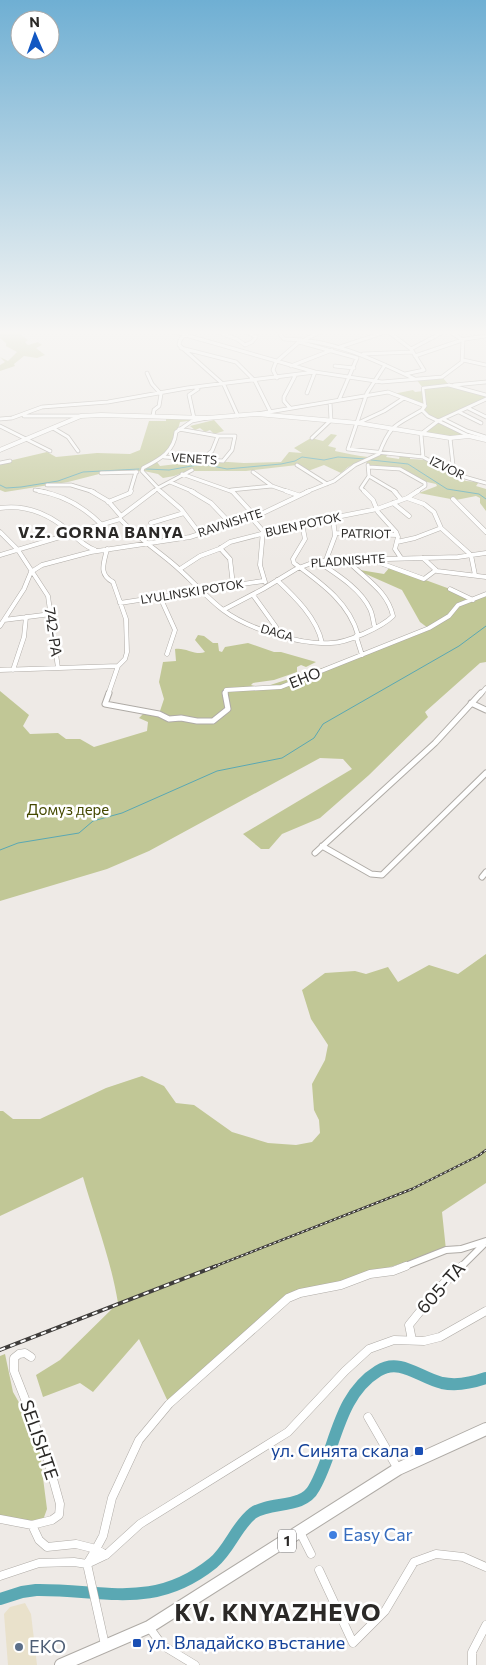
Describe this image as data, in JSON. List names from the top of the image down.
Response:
{
  "streets": {
    "main road": ["1"],
    "street": [
      "VENETS",
      "IZVOR",
      "RAVNISHTE",
      "BUEN POTOK",
      "PATRIOT",
      "PLADNISHTE",
      "LYULINSKI POTOK",
      "742-РА",
      "DAGA",
      "EHO",
      "605-ТА",
      "SELISHTE"
    ]
  },
  "crossings": [
    ["IZVOR", "RAVNISHTE"],
    ["RAVNISHTE", "742-РА"],
    ["RAVNISHTE", "DAGA"],
    ["BUEN POTOK", "DAGA"],
    ["PLADNISHTE", "DAGA"],
    ["LYULINSKI POTOK", "DAGA"]
  ],
  "districts": ["V.Z. GORNA BANYA", "KV. KNYAZHEVO"],
  "parks": ["Домуз дере"],
  "places": {
    "transit": ["ул. Синята скала", "ул. Владайско въстание"],
    "other": ["Easy Car", "EKO"]
  },
  "north": "top"
}
